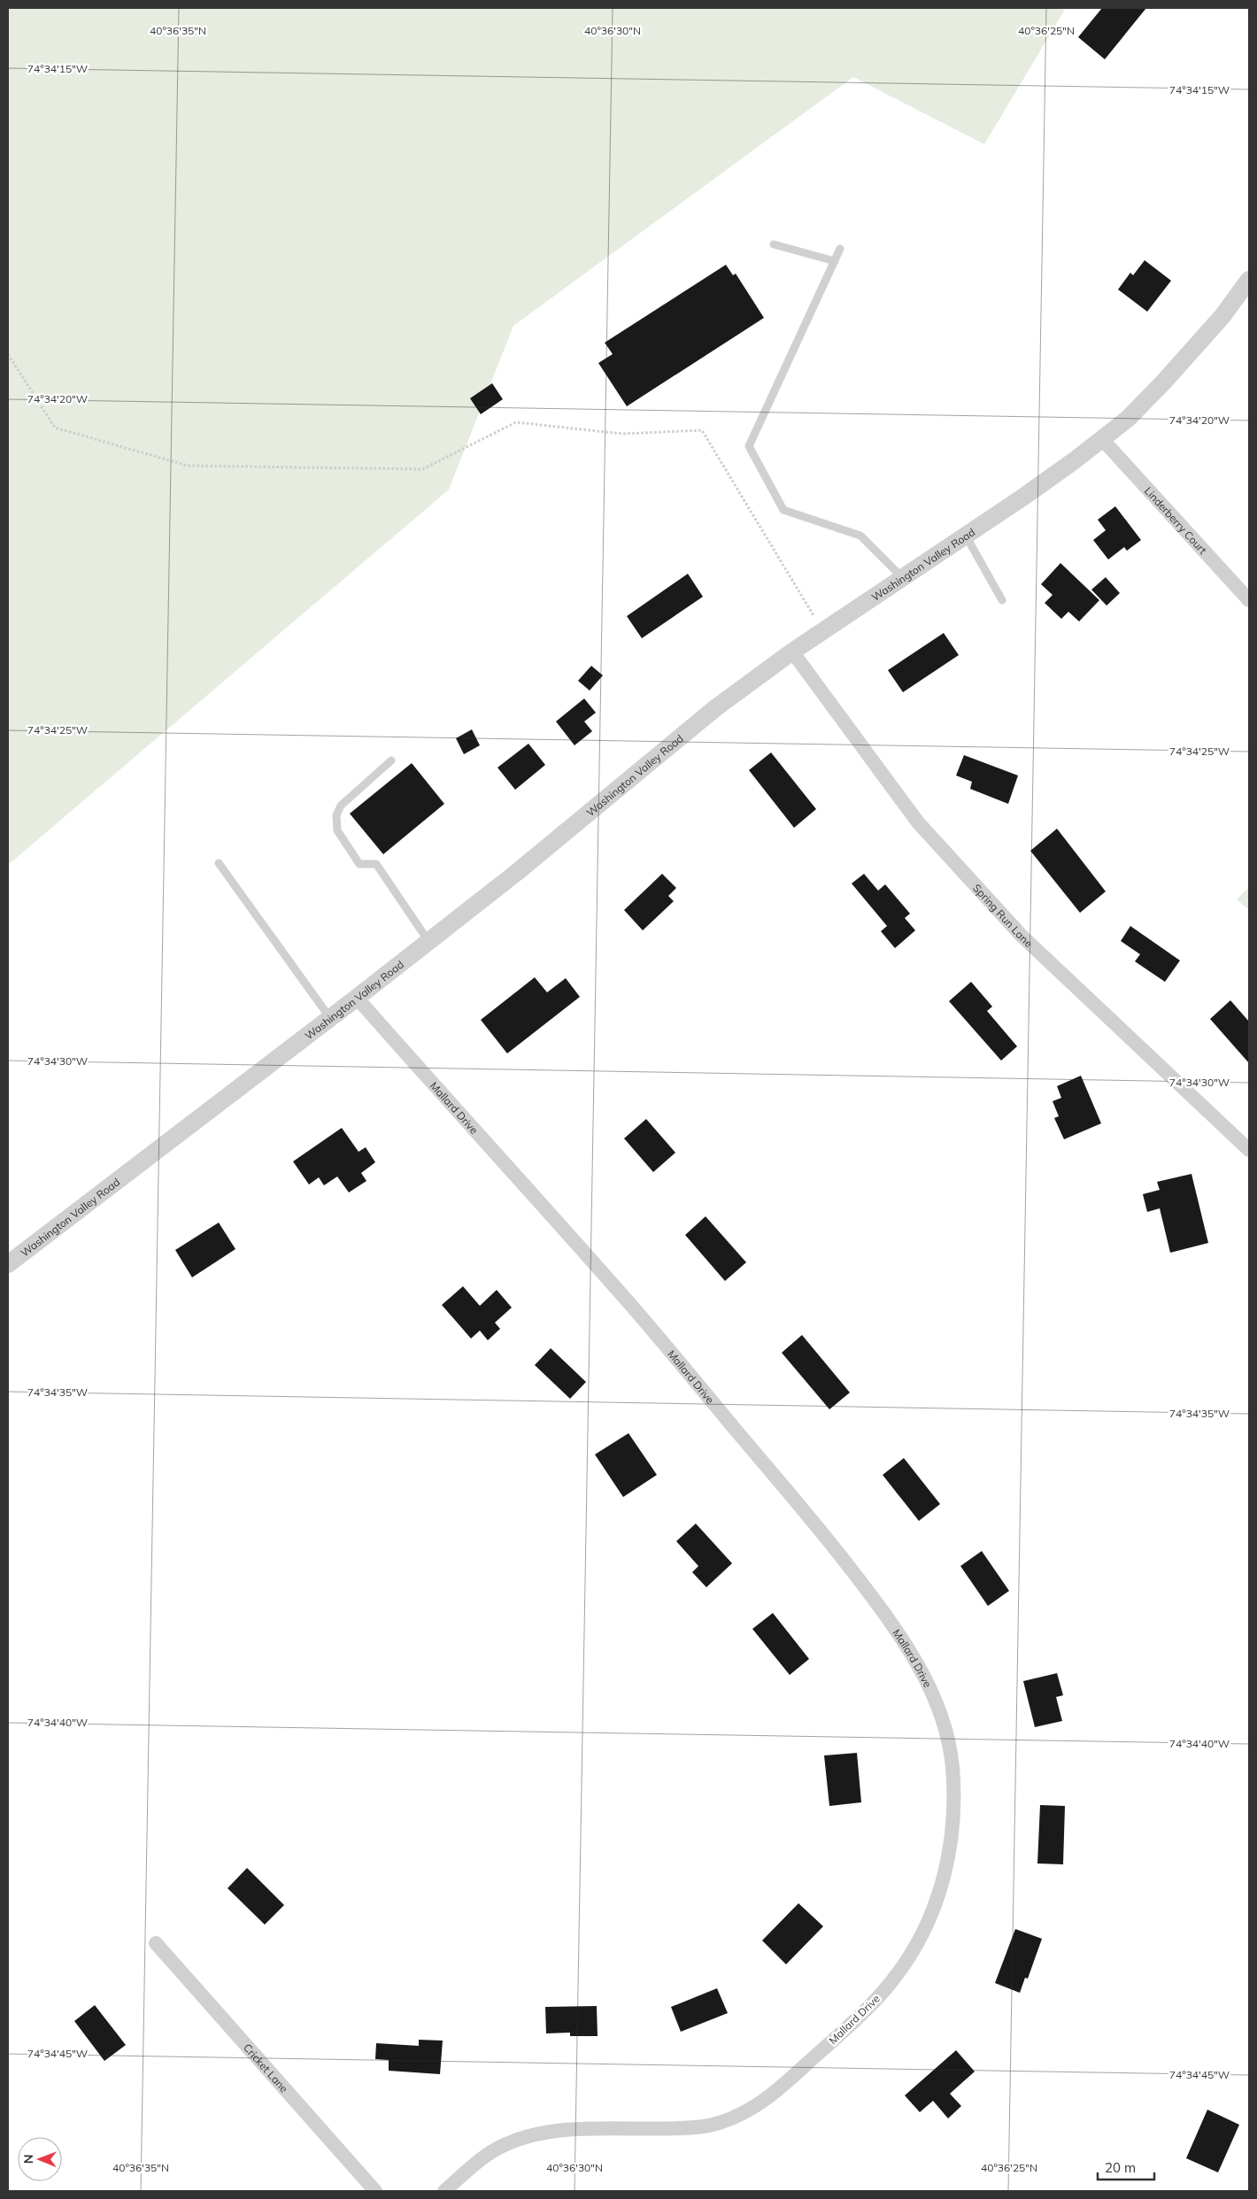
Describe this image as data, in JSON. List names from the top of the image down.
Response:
{
  "streets": {
    "street": [
      "Linderberry Court",
      "Washington Valley Road",
      "Spring Run Lane",
      "Mallard Drive",
      "Cricket Lane"
    ]
  },
  "crossings": [
    ["Linderberry Court", "Washington Valley Road"],
    ["Washington Valley Road", "Spring Run Lane"],
    ["Washington Valley Road", "Mallard Drive"]
  ],
  "scale_bar": "20 m",
  "north": "left",
  "coordinates": [
    "40°36'35\"N",
    "40°36'30\"N",
    "40°36'25\"N",
    "74°34'15\"W",
    "74°34'20\"W",
    "74°34'25\"W",
    "74°34'30\"W",
    "74°34'35\"W",
    "74°34'40\"W",
    "74°34'45\"W"
  ]
}
